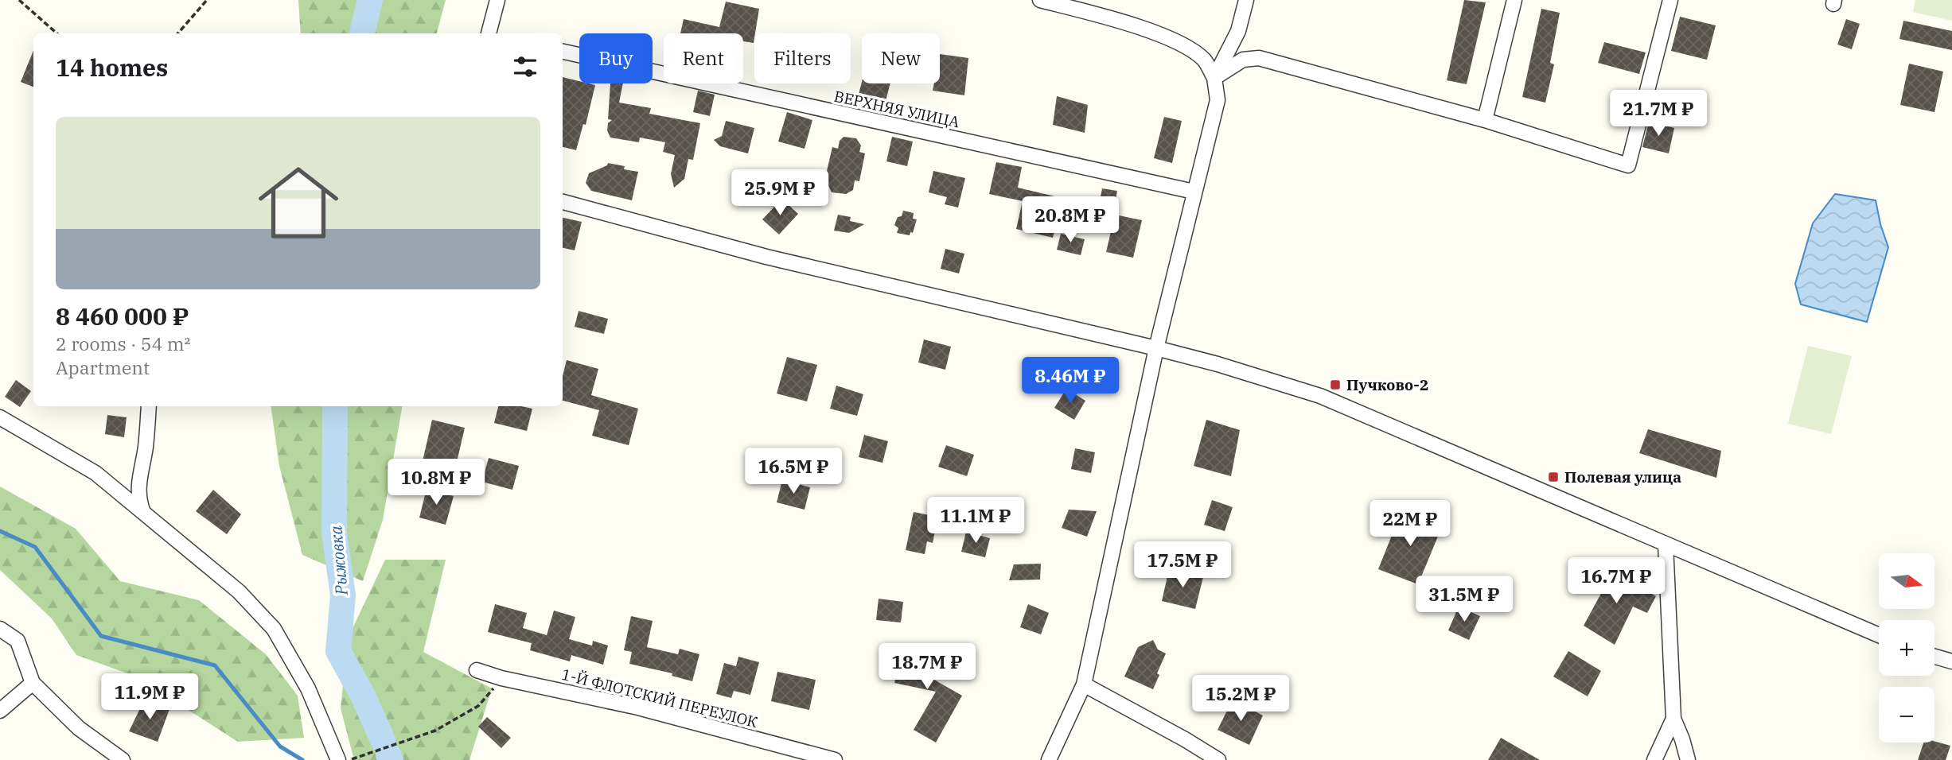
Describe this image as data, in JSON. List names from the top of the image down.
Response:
{
  "streets": {
    "street": ["ВЕРХНЯЯ УЛИЦА", "1-Й ФЛОТСКИЙ ПЕРЕУЛОК"]
  },
  "water": ["Рыжовка"],
  "places": {
    "transit": ["Пучково-2", "Полевая улица"]
  },
  "north": "right",
  "page": {
    "chip": [
      "Buy",
      "Rent",
      "Filters",
      "New"
    ],
    "heading": "14 homes",
    "price": [
      "21.7M ₽",
      "25.9M ₽",
      "20.8M ₽",
      "8.46M ₽",
      "16.5M ₽",
      "10.8M ₽",
      "11.1M ₽",
      "22M ₽",
      "17.5M ₽",
      "16.7M ₽",
      "31.5M ₽",
      "18.7M ₽",
      "11.9M ₽",
      "15.2M ₽"
    ],
    "list": [
      {
        "name": "8 460 000 ₽",
        "note": "2 rooms · 54 m² · Apartment"
      }
    ],
    "map_buttons": ["+", "−"]
  }
}
